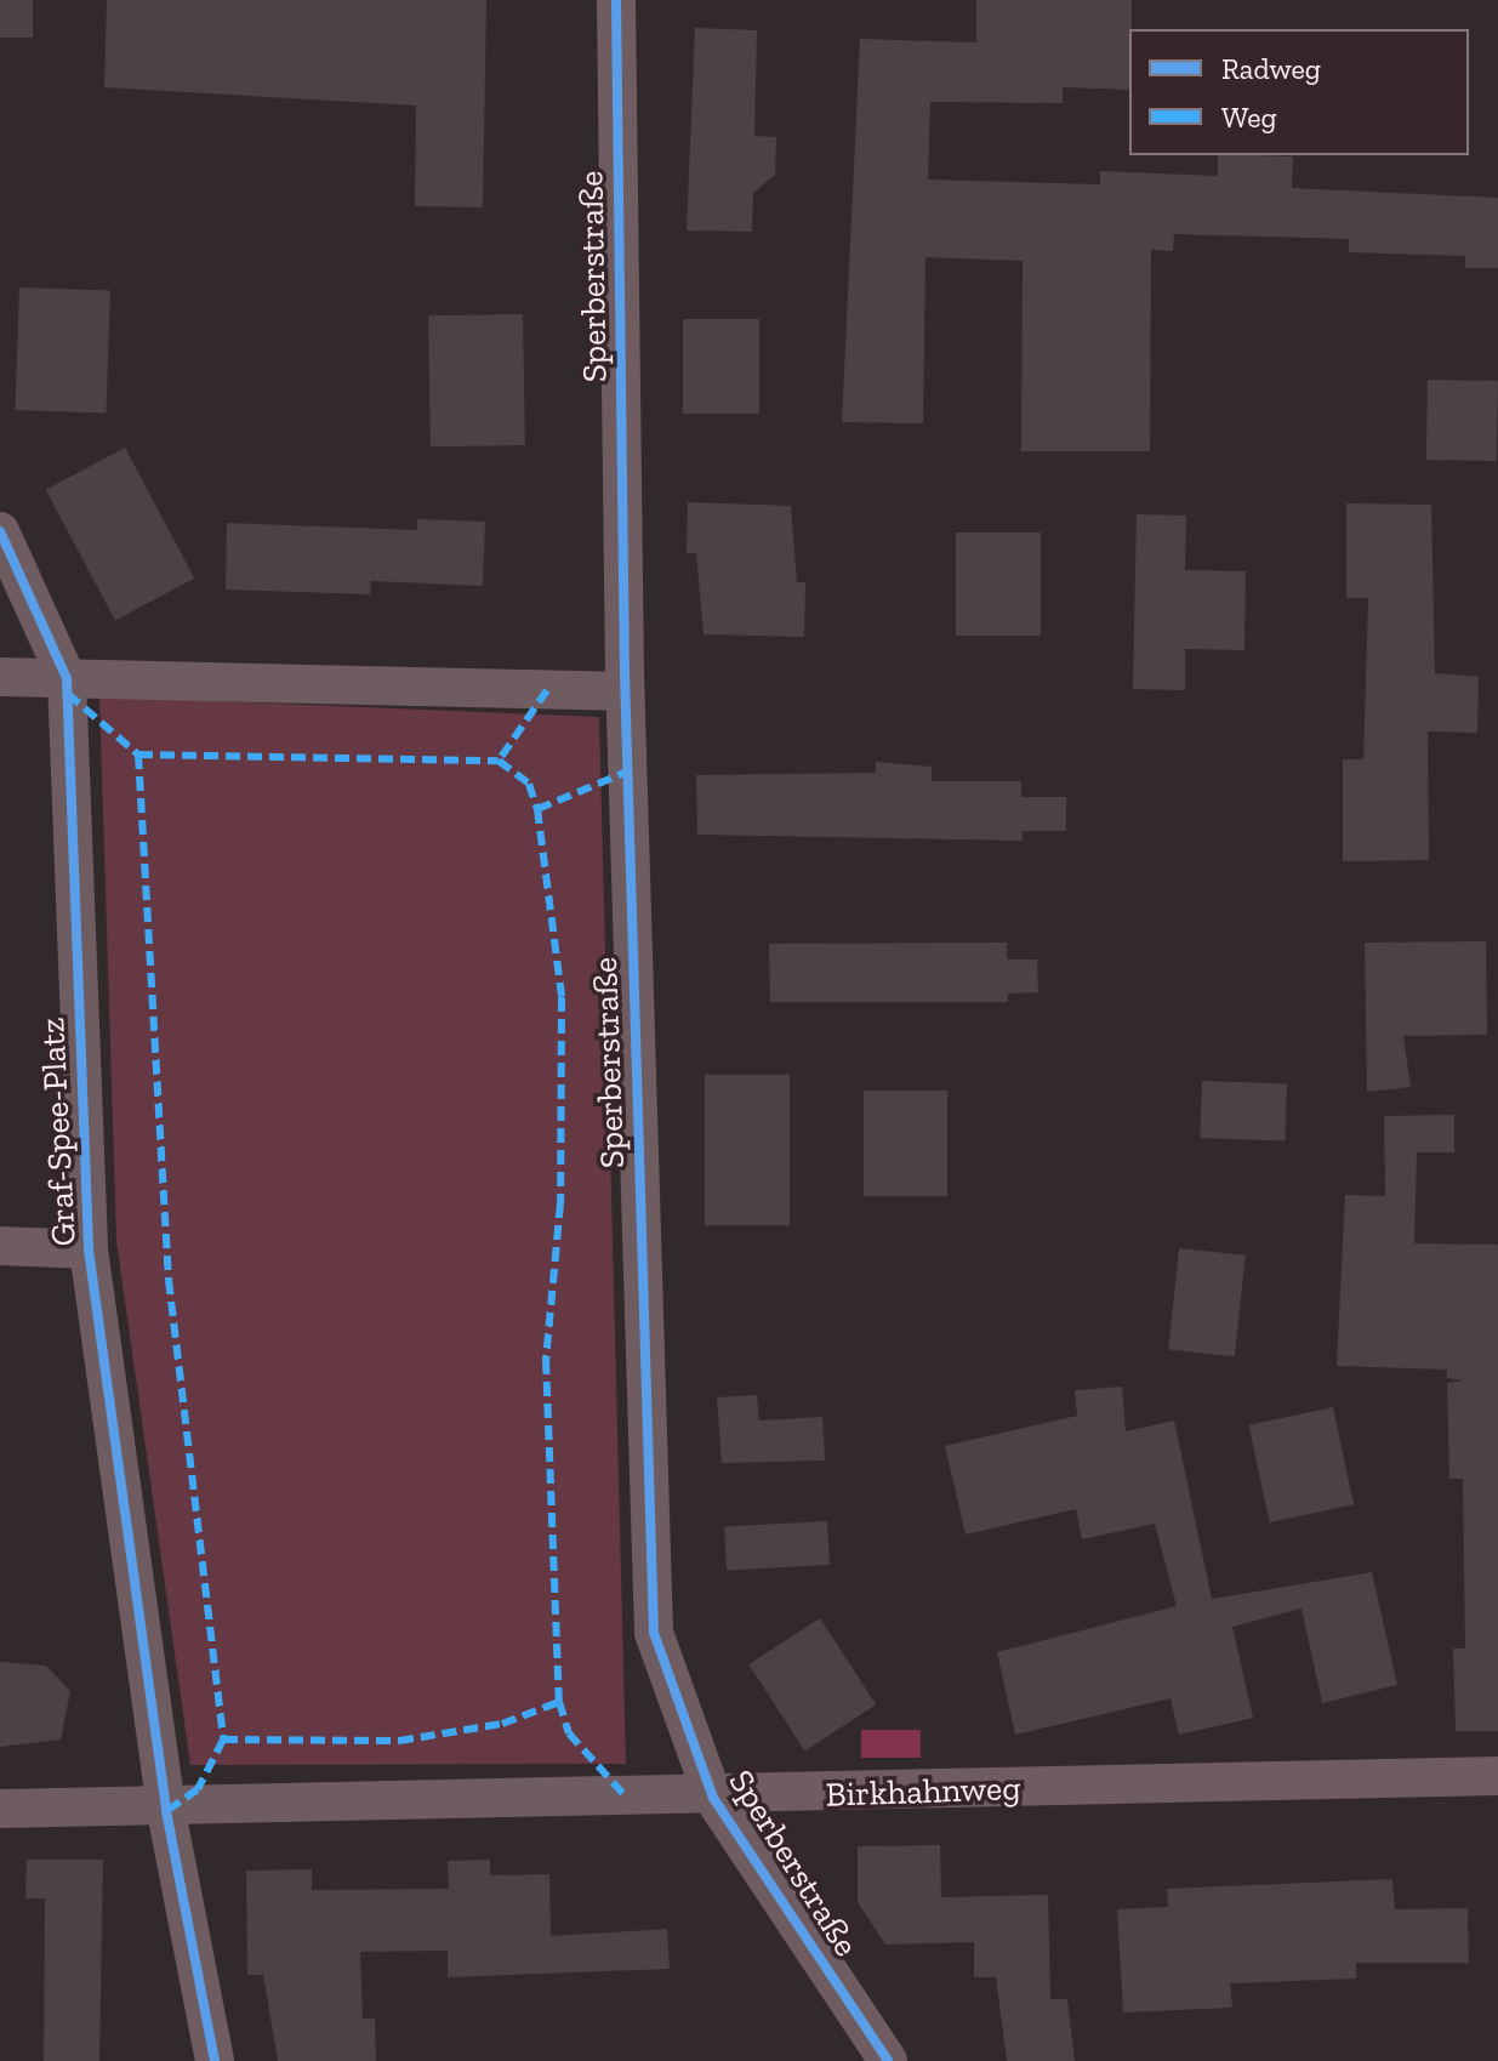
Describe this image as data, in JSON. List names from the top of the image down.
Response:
{
  "streets": {
    "street": ["Sperberstraße", "Graf-Spee-Platz", "Birkhahnweg"]
  },
  "crossings": [
    ["Sperberstraße", "Birkhahnweg"],
    ["Graf-Spee-Platz", "Birkhahnweg"]
  ],
  "legend": ["Radweg", "Weg"]
}
